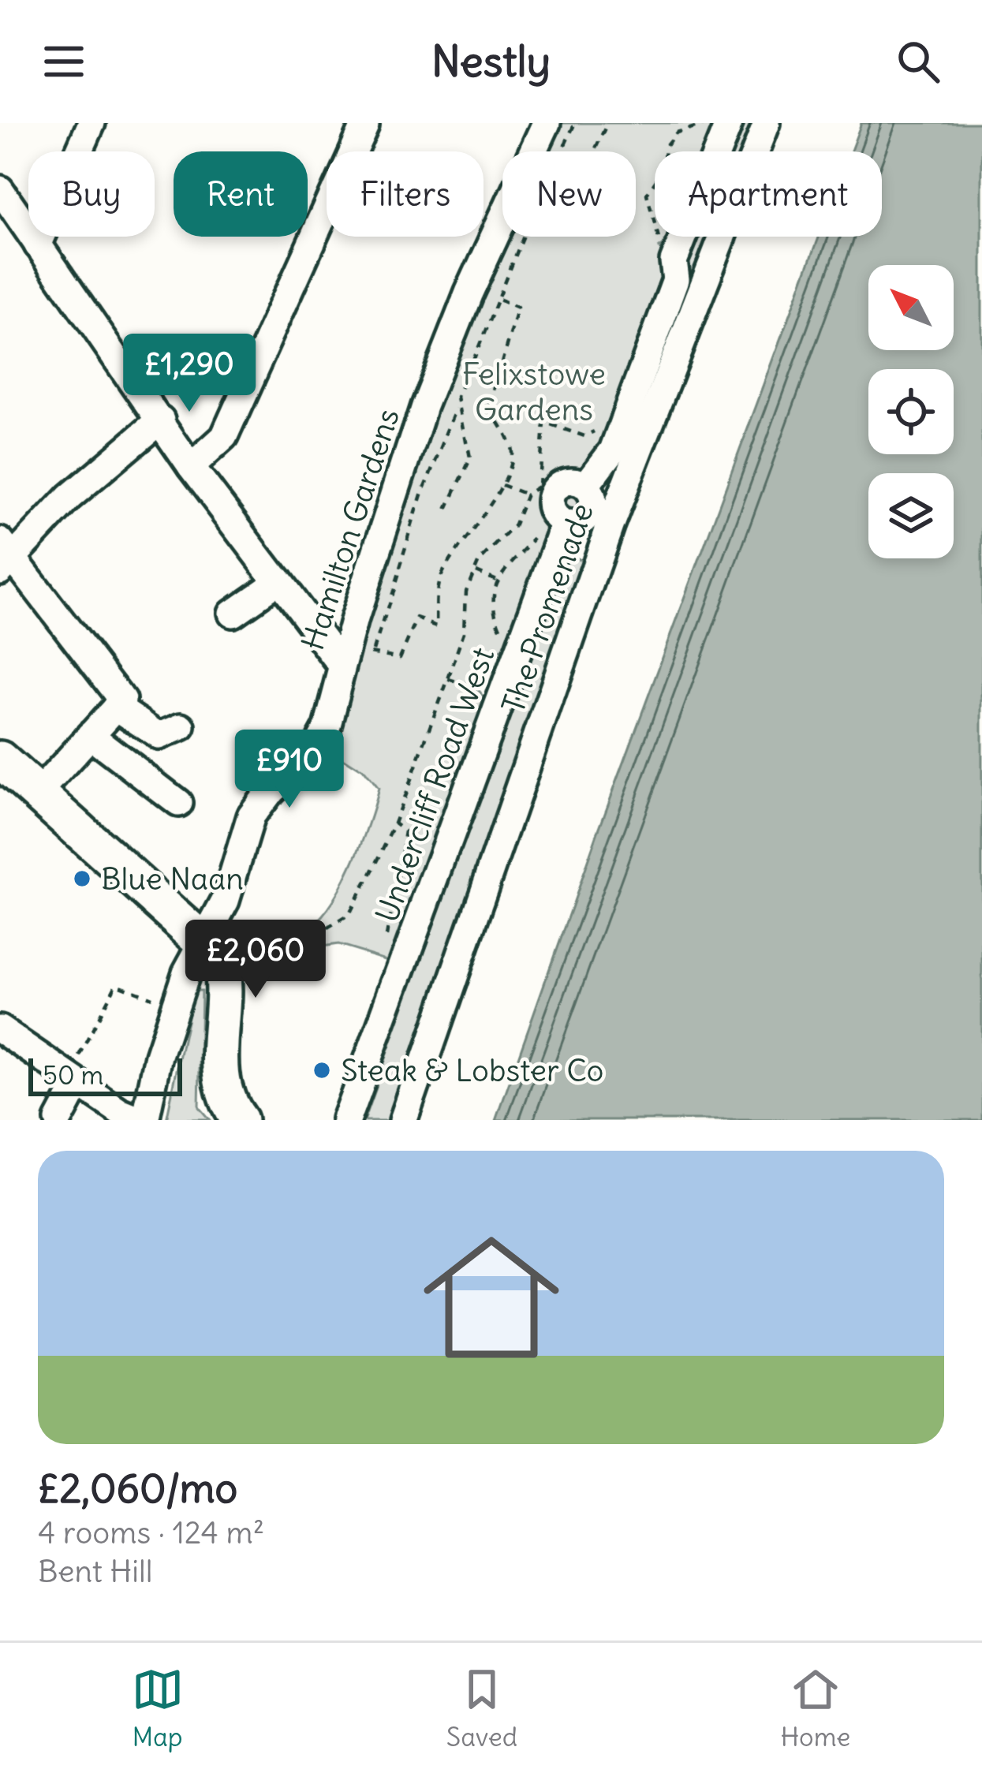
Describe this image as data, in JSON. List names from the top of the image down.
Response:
{
  "streets": {
    "street": ["Hamilton Gardens", "The Promenade", "Undercliff Road West"]
  },
  "parks": ["Felixstowe Gardens"],
  "places": ["Blue Naan", "Steak & Lobster Co"],
  "scale_bar": "50 m",
  "north": "top left",
  "page": {
    "header": "Nestly",
    "chip": [
      "Buy",
      "Rent",
      "Filters",
      "New",
      "Apartment"
    ],
    "price": ["£1,290", "£910", "£2,060"],
    "scale": "50 m",
    "list": [
      {
        "name": "£2,060/mo",
        "note": "4 rooms · 124 m² · Bent Hill"
      }
    ],
    "tabs": ["Map", "Saved", "Home"]
  }
}
